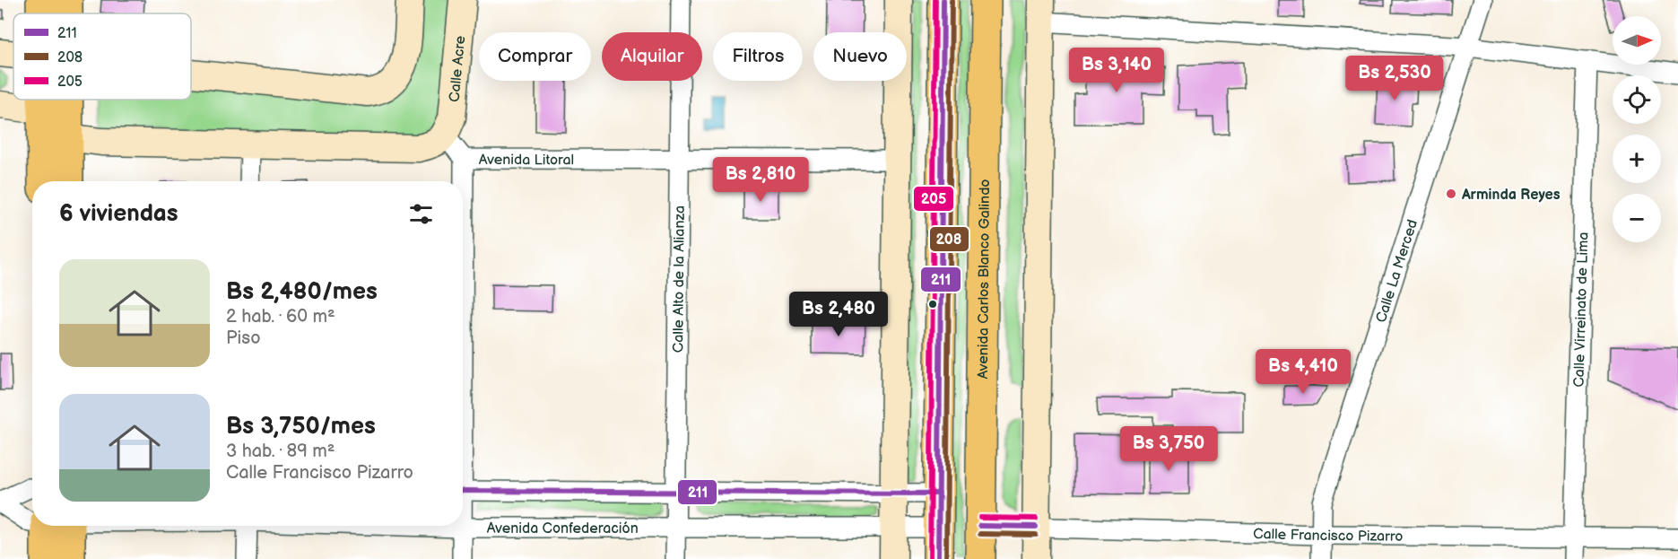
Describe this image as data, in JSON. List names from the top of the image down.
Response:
{
  "streets": {
    "main road": ["Avenida Carlos Blanco Galindo"],
    "street": [
      "Calle Acre",
      "Avenida Litoral",
      "Calle La Merced",
      "Calle Alto de la Alianza",
      "Calle Virreinato de Lima",
      "Avenida Confederación",
      "Calle Francisco Pizarro"
    ]
  },
  "crossings": [
    ["Calle Acre", "Avenida Litoral"],
    ["Avenida Litoral", "Calle Alto de la Alianza"],
    ["Calle La Merced", "Calle Francisco Pizarro"],
    ["Calle Alto de la Alianza", "Avenida Confederación"],
    ["Avenida Carlos Blanco Galindo", "Calle Francisco Pizarro"],
    ["Calle Virreinato de Lima", "Calle Francisco Pizarro"]
  ],
  "places": ["Arminda Reyes"],
  "lines": ["transit line 211", "transit line 208", "transit line 205"],
  "legend": ["211", "208", "205"],
  "north": "right",
  "page": {
    "map_buttons": ["+", "−"],
    "chip": [
      "Comprar",
      "Alquilar",
      "Filtros",
      "Nuevo"
    ],
    "price": [
      "Bs 3,140",
      "Bs 2,530",
      "Bs 2,810",
      "Bs 2,480",
      "Bs 4,410",
      "Bs 3,750"
    ],
    "heading": "6 viviendas",
    "list": [
      {
        "name": "Bs 2,480/mes",
        "note": "2 hab. · 60 m² · Piso"
      },
      {
        "name": "Bs 3,750/mes",
        "note": "3 hab. · 89 m² · Calle Francisco Pizarro"
      }
    ]
  }
}
